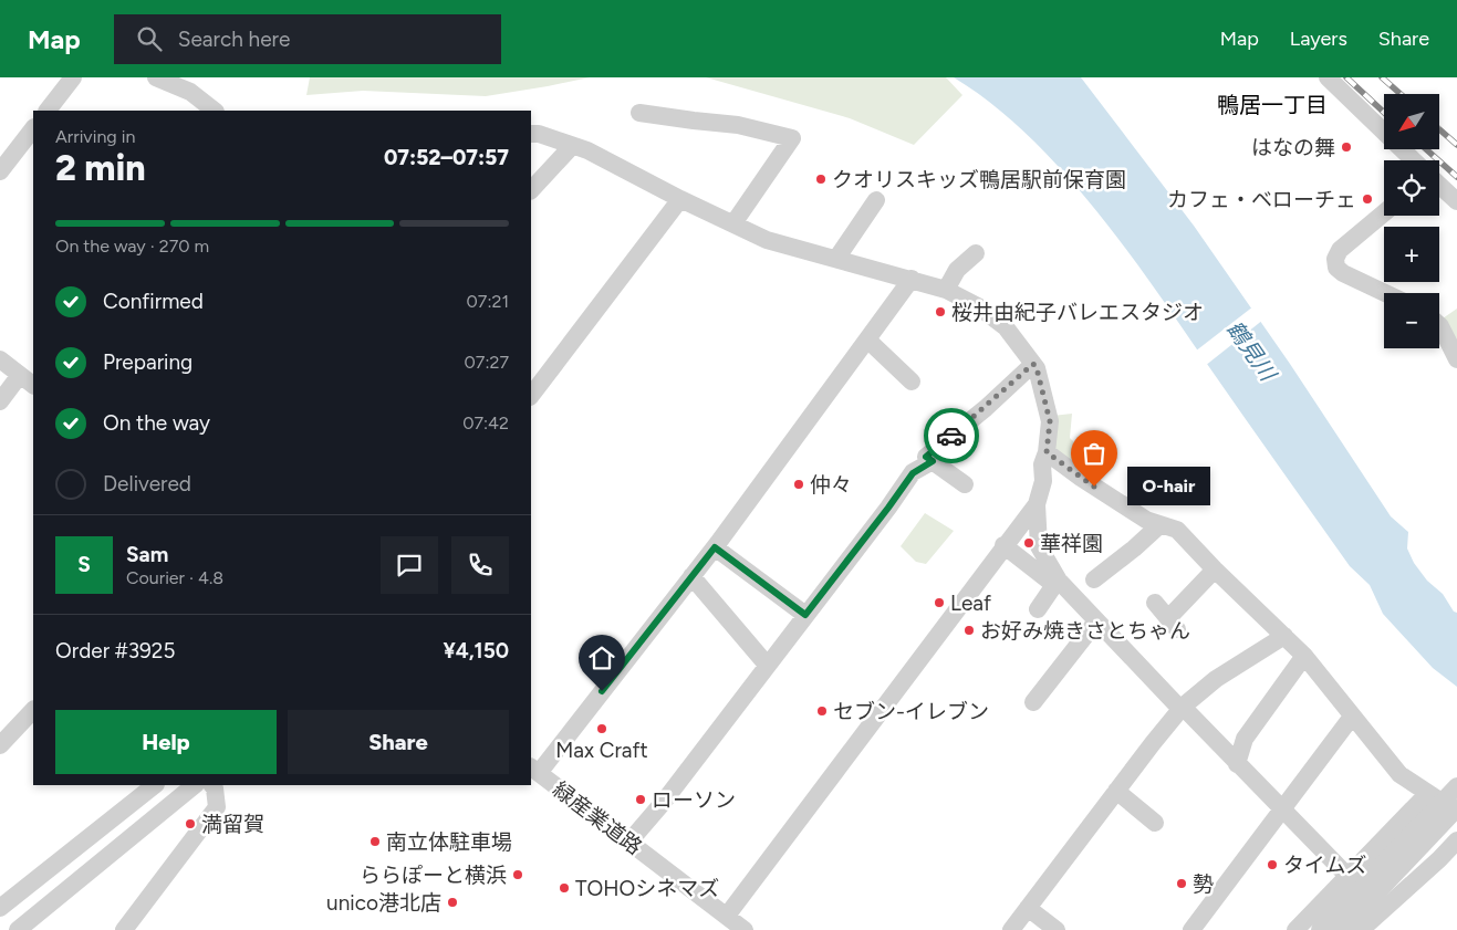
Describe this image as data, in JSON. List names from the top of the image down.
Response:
{
  "streets": {
    "street": ["緑産業道路"]
  },
  "districts": ["鴨居一丁目"],
  "water": ["鶴見川"],
  "places": [
    "はなの舞",
    "クオリスキッズ鴨居駅前保育園",
    "カフェ・ベローチェ",
    "桜井由紀子バレエスタジオ",
    "仲々",
    "O-hair",
    "華祥園",
    "Leaf",
    "お好み焼きさとちゃん",
    "セブン-イレブン",
    "Max Craft",
    "ローソン",
    "満留賀",
    "南立体駐車場",
    "タイムズ",
    "ららぽーと横浜",
    "勢",
    "TOHOシネマズ",
    "unico港北店"
  ],
  "north": "bottom left",
  "page": {
    "header": "Map",
    "search": "Search here",
    "nav": ["Map", "Layers", "Share"],
    "map_buttons": ["+", "−"],
    "heading": ["2 min", "Arriving in", "07:52–07:57"],
    "panel": [
      "Sam",
      "Courier · 4.8",
      "Order #3925",
      "¥4,150"
    ],
    "bar": "On the way · 270 m",
    "list": [
      ["Confirmed", "07:21"],
      ["Preparing", "07:27"],
      ["On the way", "07:42"],
      "Delivered"
    ],
    "bubble": "O-hair",
    "round": "S",
    "buttons": ["Help", "Share"]
  }
}
